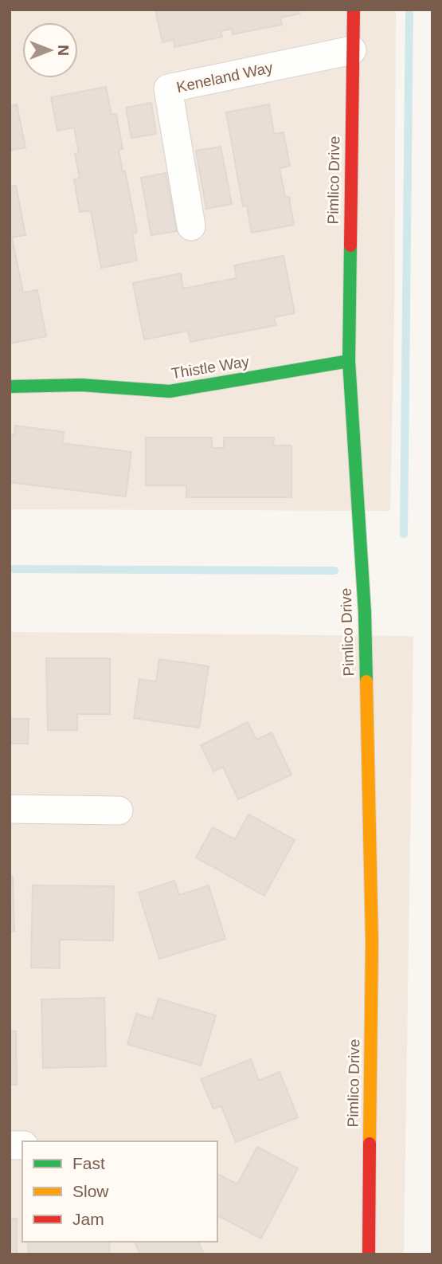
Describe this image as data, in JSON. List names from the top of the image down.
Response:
{
  "streets": {
    "street": ["Keneland Way", "Pimlico Drive", "Thistle Way"]
  },
  "crossings": [
    ["Keneland Way", "Pimlico Drive"],
    ["Pimlico Drive", "Thistle Way"]
  ],
  "legend": ["Fast", "Slow", "Jam"],
  "north": "right"
}
